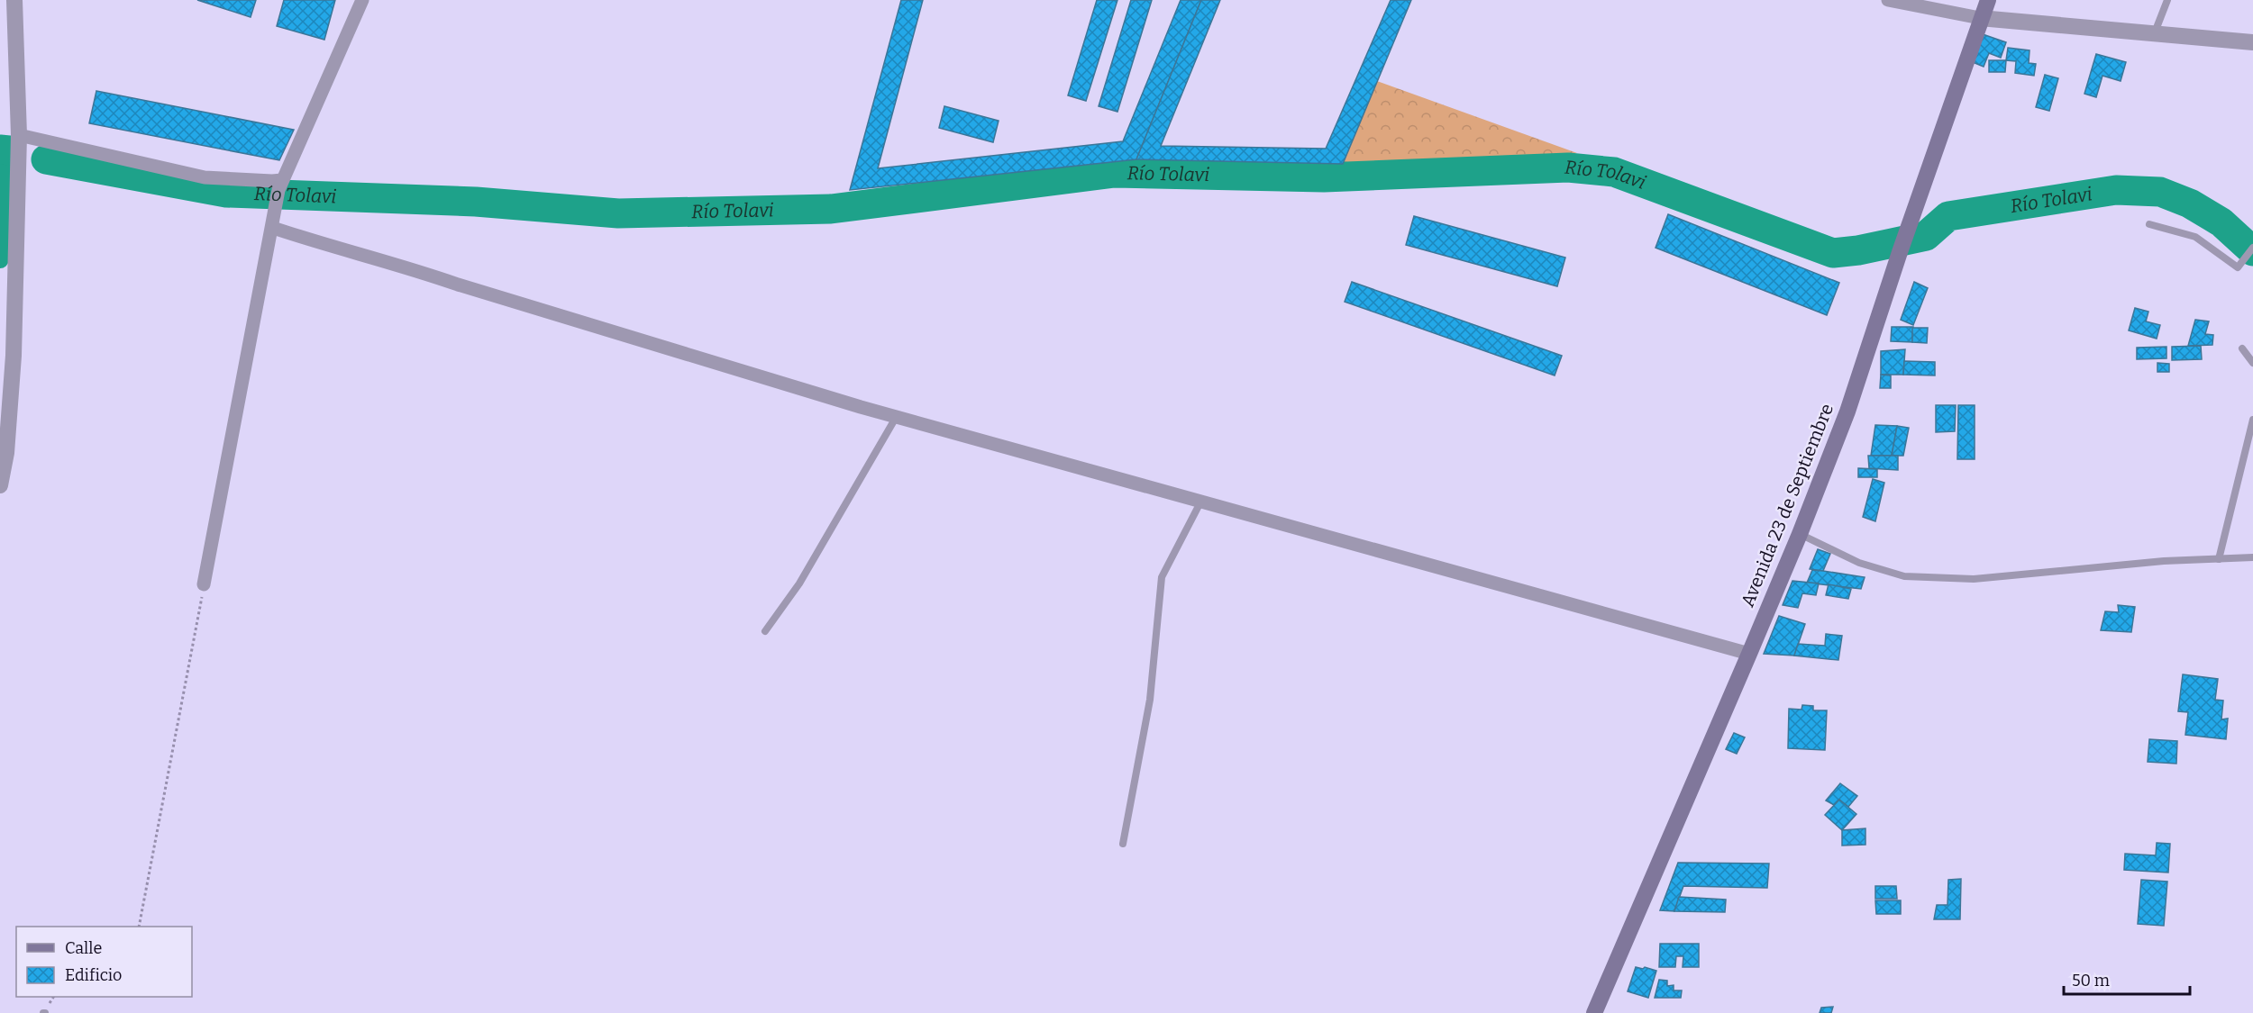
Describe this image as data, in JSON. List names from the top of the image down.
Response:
{
  "streets": {
    "main road": ["Avenida 23 de Septiembre"]
  },
  "water": ["Río Tolavi"],
  "legend": ["Calle", "Edificio"],
  "scale_bar": "50 m"
}
